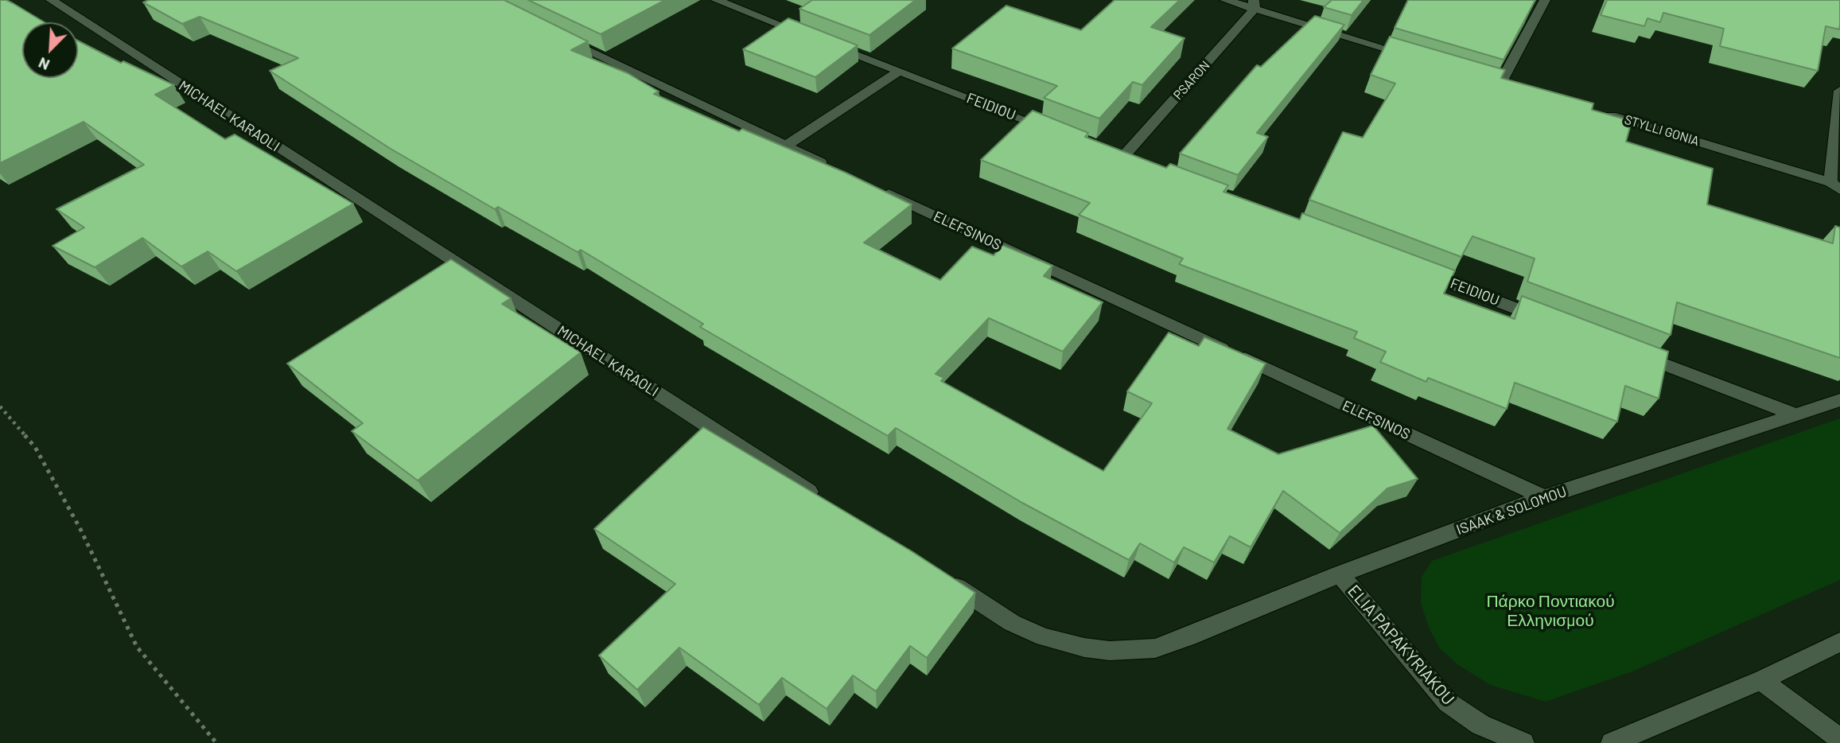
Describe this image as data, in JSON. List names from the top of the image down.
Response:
{
  "streets": {
    "street": [
      "PSARON",
      "FEIDIOU",
      "MICHAEL KARAOLI",
      "STYLLI GONIA",
      "ELEFSINOS",
      "ISAAK & SOLOMOU",
      "ELIA PAPAKYRIAKOU"
    ]
  },
  "crossings": [
    ["ELEFSINOS", "ISAAK & SOLOMOU"],
    ["ISAAK & SOLOMOU", "ELIA PAPAKYRIAKOU"]
  ],
  "parks": ["Πάρκο Ποντιακού Ελληνισμού"],
  "north": "bottom left"
}
